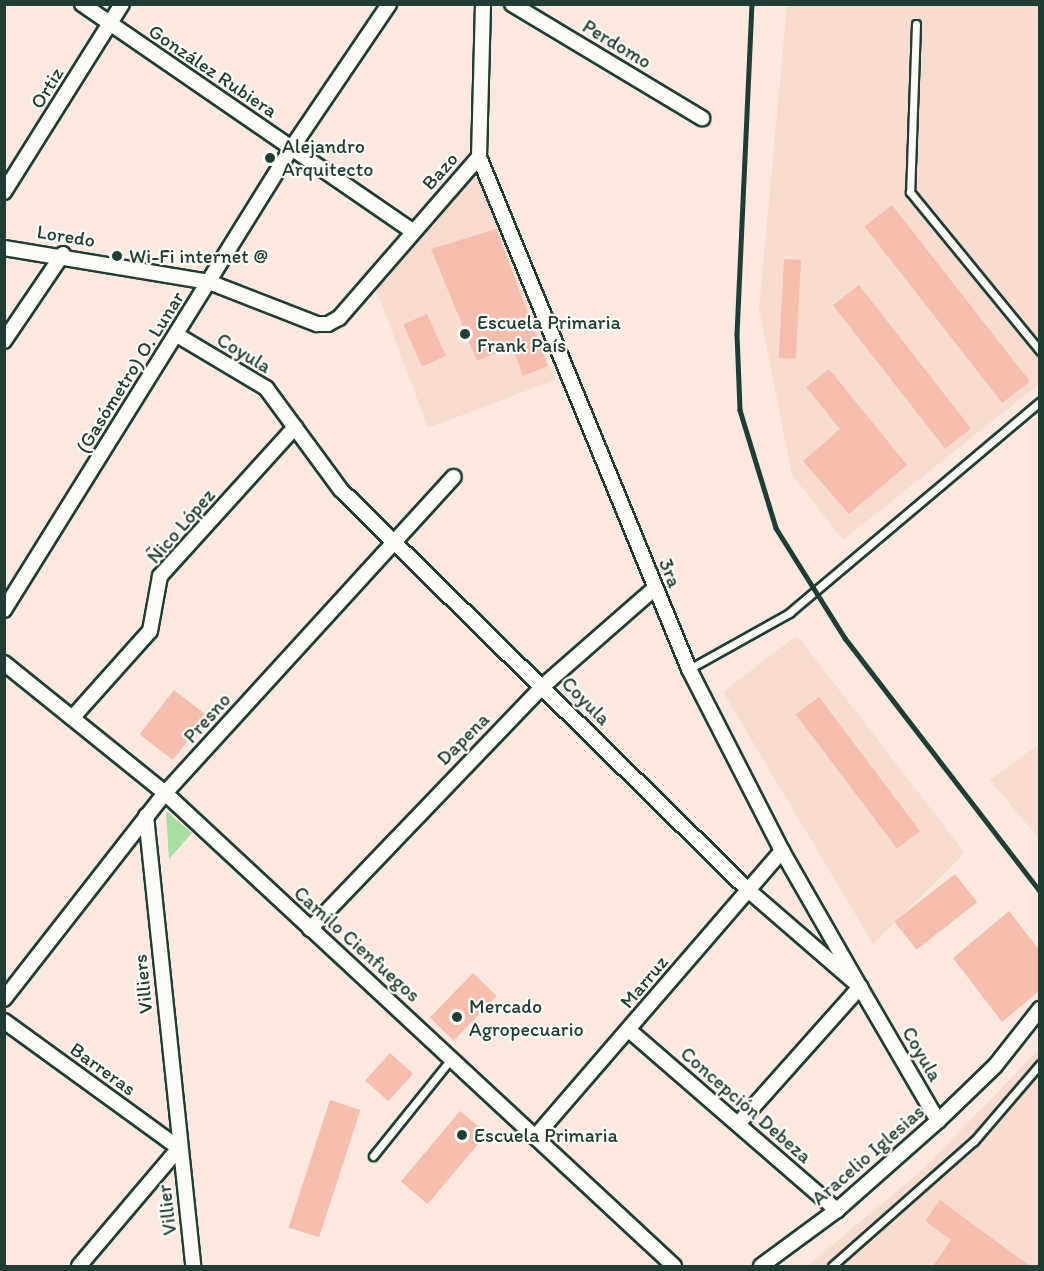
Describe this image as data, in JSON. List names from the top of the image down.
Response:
{
  "streets": {
    "street": [
      "Perdomo",
      "González Rubiera",
      "Ortiz",
      "Bazo",
      "Loredo",
      "Coyula",
      "(Gasómetro) O. Lunar",
      "Ñico López",
      "3ra",
      "Presno",
      "Dapena",
      "Camilo Cienfuegos",
      "Marruz",
      "Villiers",
      "Barreras",
      "Concepción Debeza",
      "Aracelio Iglesias",
      "Villier"
    ]
  },
  "crossings": [
    ["González Rubiera", "Ortiz"],
    ["González Rubiera", "Bazo"],
    ["González Rubiera", "(Gasómetro) O. Lunar"],
    ["Bazo", "Loredo"],
    ["Bazo", "3ra"],
    ["Loredo", "(Gasómetro) O. Lunar"],
    ["Coyula", "(Gasómetro) O. Lunar"],
    ["Coyula", "Ñico López"],
    ["Coyula", "3ra"],
    ["Coyula", "Presno"],
    ["Coyula", "Dapena"],
    ["Coyula", "Marruz"],
    ["Coyula", "Aracelio Iglesias"],
    ["Ñico López", "Camilo Cienfuegos"],
    ["3ra", "Dapena"],
    ["3ra", "Marruz"],
    ["Presno", "Camilo Cienfuegos"],
    ["Presno", "Villiers"],
    ["Dapena", "Camilo Cienfuegos"],
    ["Camilo Cienfuegos", "Marruz"],
    ["Marruz", "Concepción Debeza"],
    ["Villiers", "Barreras"],
    ["Villiers", "Villier"],
    ["Barreras", "Villier"],
    ["Concepción Debeza", "Aracelio Iglesias"]
  ],
  "places": [
    "Alejandro Arquitecto",
    "Wi-Fi internet @",
    "Escuela Primaria Frank País",
    "Mercado Agropecuario",
    "Escuela Primaria"
  ]
}
